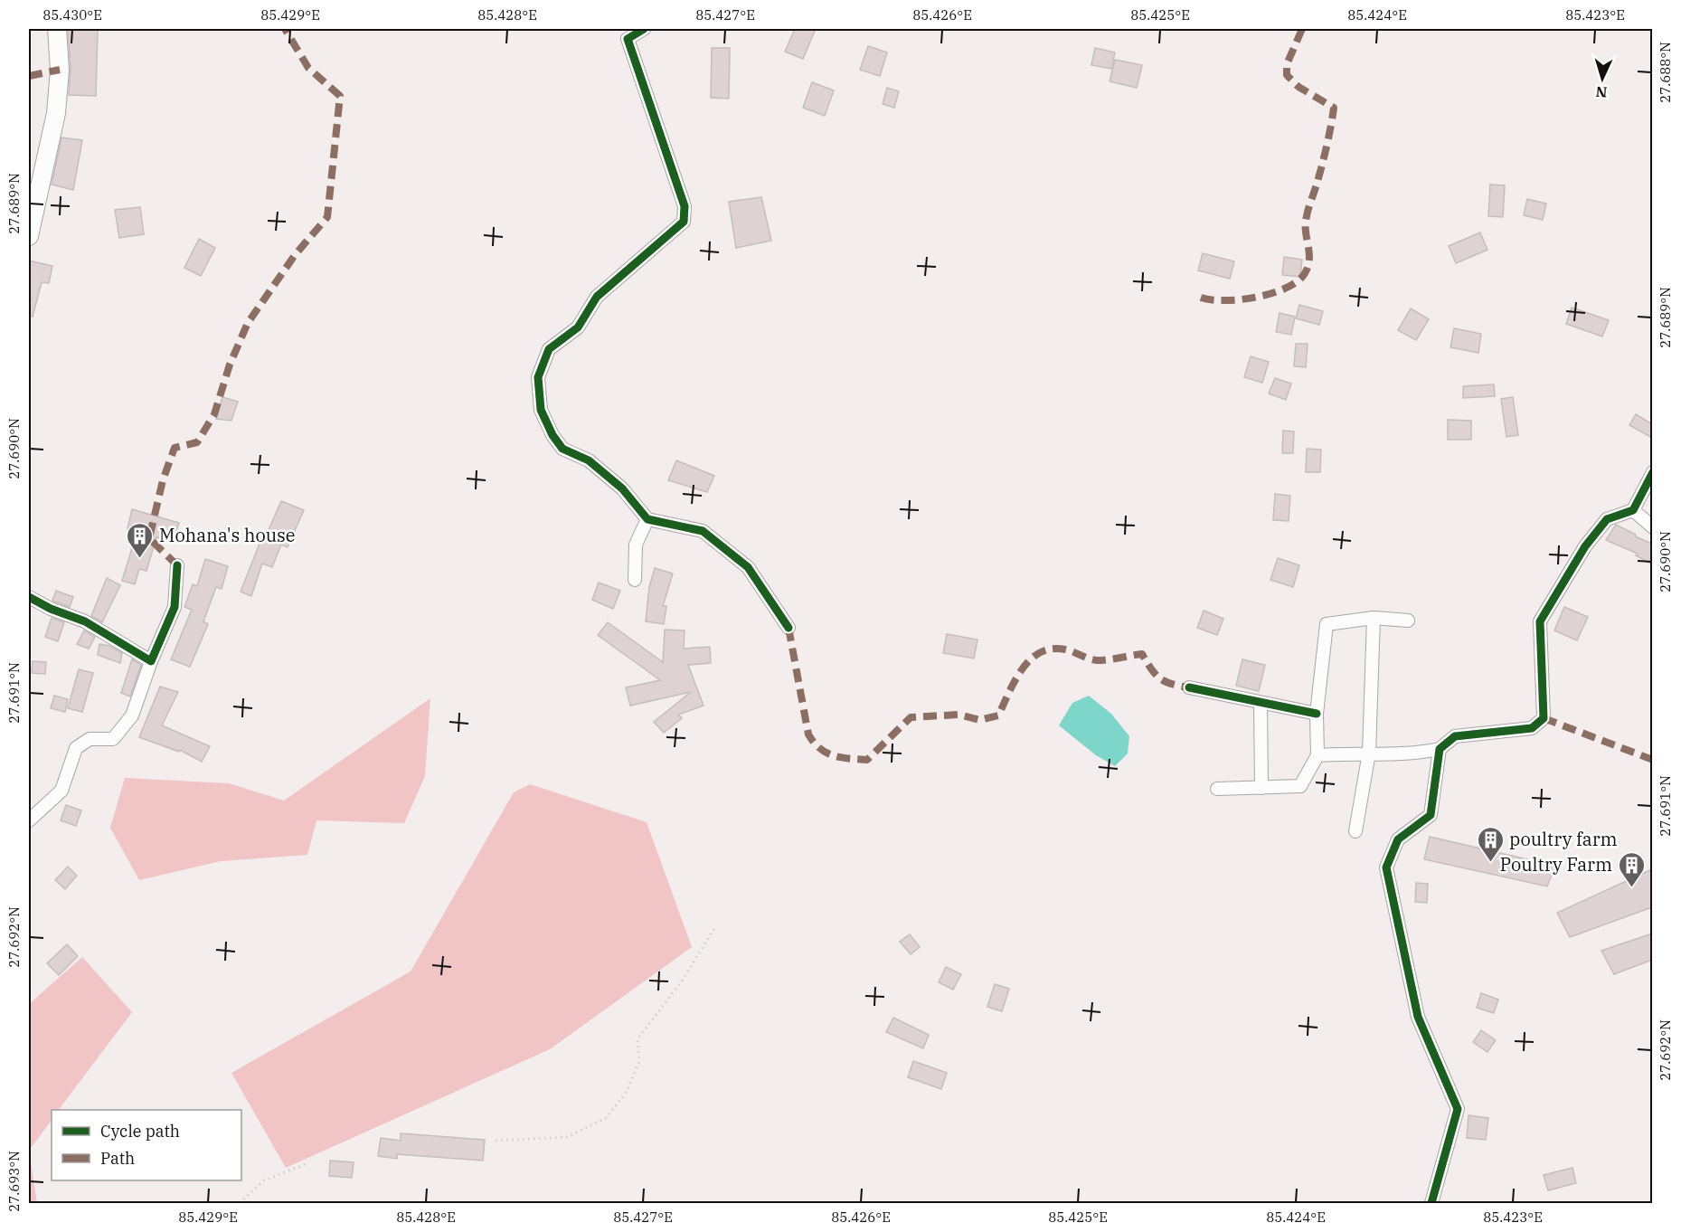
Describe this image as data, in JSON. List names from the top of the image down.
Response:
{
  "places": {
    "building": ["Mohana's house", "poultry farm", "Poultry Farm"]
  },
  "legend": ["Cycle path", "Path"],
  "north": "bottom",
  "coordinates": [
    "85.430°E",
    "85.429°E",
    "85.428°E",
    "85.427°E",
    "85.426°E",
    "85.425°E",
    "85.424°E",
    "85.423°E",
    "27.688°N",
    "27.689°N",
    "27.690°N",
    "27.691°N",
    "27.692°N",
    "27.693°N"
  ]
}
